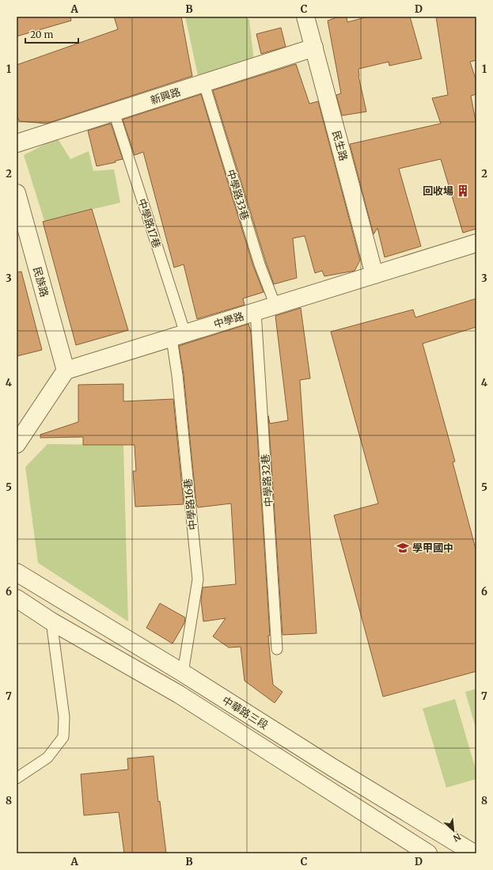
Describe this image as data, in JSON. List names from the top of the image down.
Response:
{
  "streets": {
    "street": [
      "新興路",
      "民生路",
      "民族路",
      "中學路",
      "中華路三段"
    ],
    "lane": [
      "中學路33巷",
      "中學路17巷",
      "中學路32巷",
      "中學路16巷"
    ]
  },
  "crossings": [
    ["新興路", "民生路"],
    ["新興路", "中學路33巷"],
    ["新興路", "中學路17巷"],
    ["民生路", "中學路"],
    ["中學路33巷", "中學路"],
    ["中學路17巷", "中學路"],
    ["中學路17巷", "中學路16巷"],
    ["民族路", "中學路"],
    ["中學路", "中學路32巷"],
    ["中學路", "中學路16巷"],
    ["中學路16巷", "中華路三段"]
  ],
  "places": {
    "building": ["回收場"],
    "school or university": ["學甲國中"]
  },
  "scale_bar": "20 m",
  "north": "bottom right",
  "grid": {
    "columns": [
      "A",
      "B",
      "C",
      "D"
    ],
    "rows": [
      "1",
      "2",
      "3",
      "4",
      "5",
      "6",
      "7",
      "8"
    ]
  }
}
